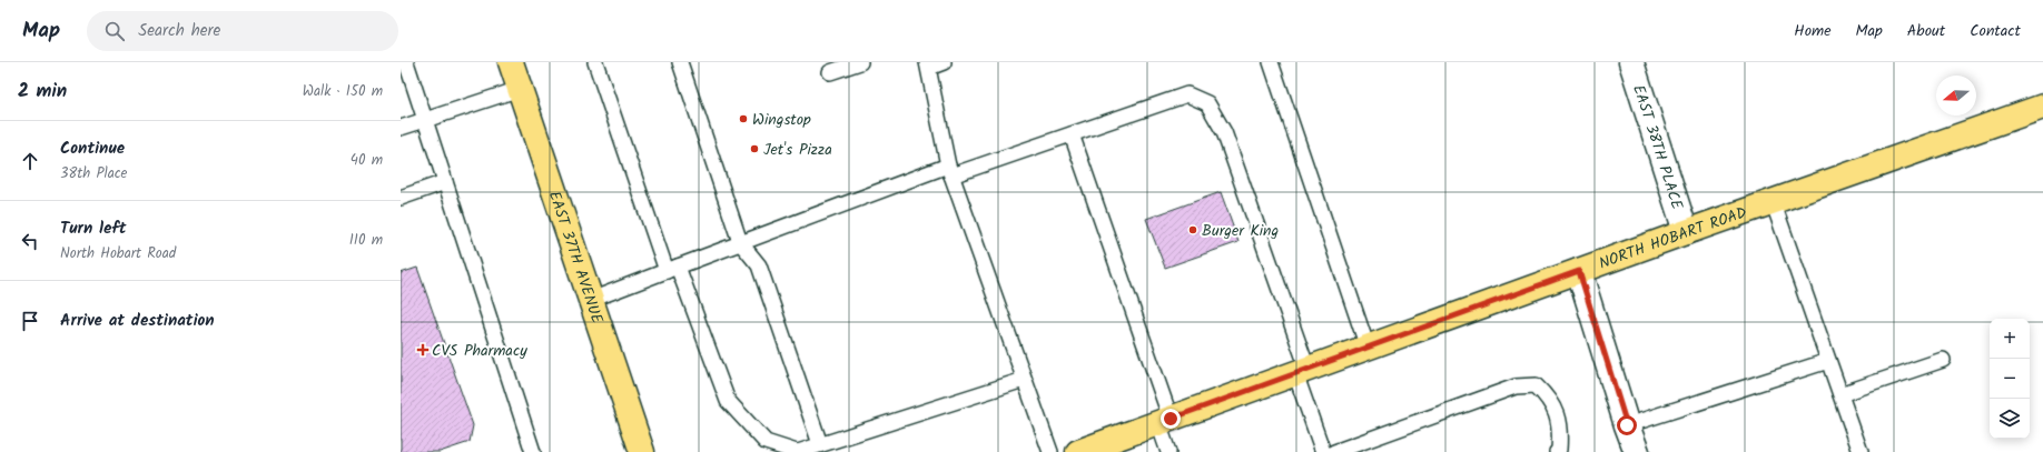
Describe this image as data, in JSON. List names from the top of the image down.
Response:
{
  "streets": {
    "main road": ["NORTH HOBART ROAD", "EAST 37TH AVENUE"],
    "street": ["EAST 38TH PLACE"]
  },
  "crossings": [
    ["EAST 38TH PLACE", "NORTH HOBART ROAD"]
  ],
  "places": {
    "other": ["Wingstop", "Jet's Pizza", "Burger King"],
    "health": ["CVS Pharmacy"]
  },
  "north": "left",
  "page": {
    "header": "Map",
    "search": "Search here",
    "nav": [
      "Home",
      "Map",
      "About",
      "Contact"
    ],
    "heading": ["2 min", "Walk · 150 m"],
    "list": [
      ["Continue", "38th Place", "40 m"],
      ["Turn left", "North Hobart Road", "110 m"],
      "Arrive at destination"
    ],
    "map_buttons": ["+", "−"]
  }
}
